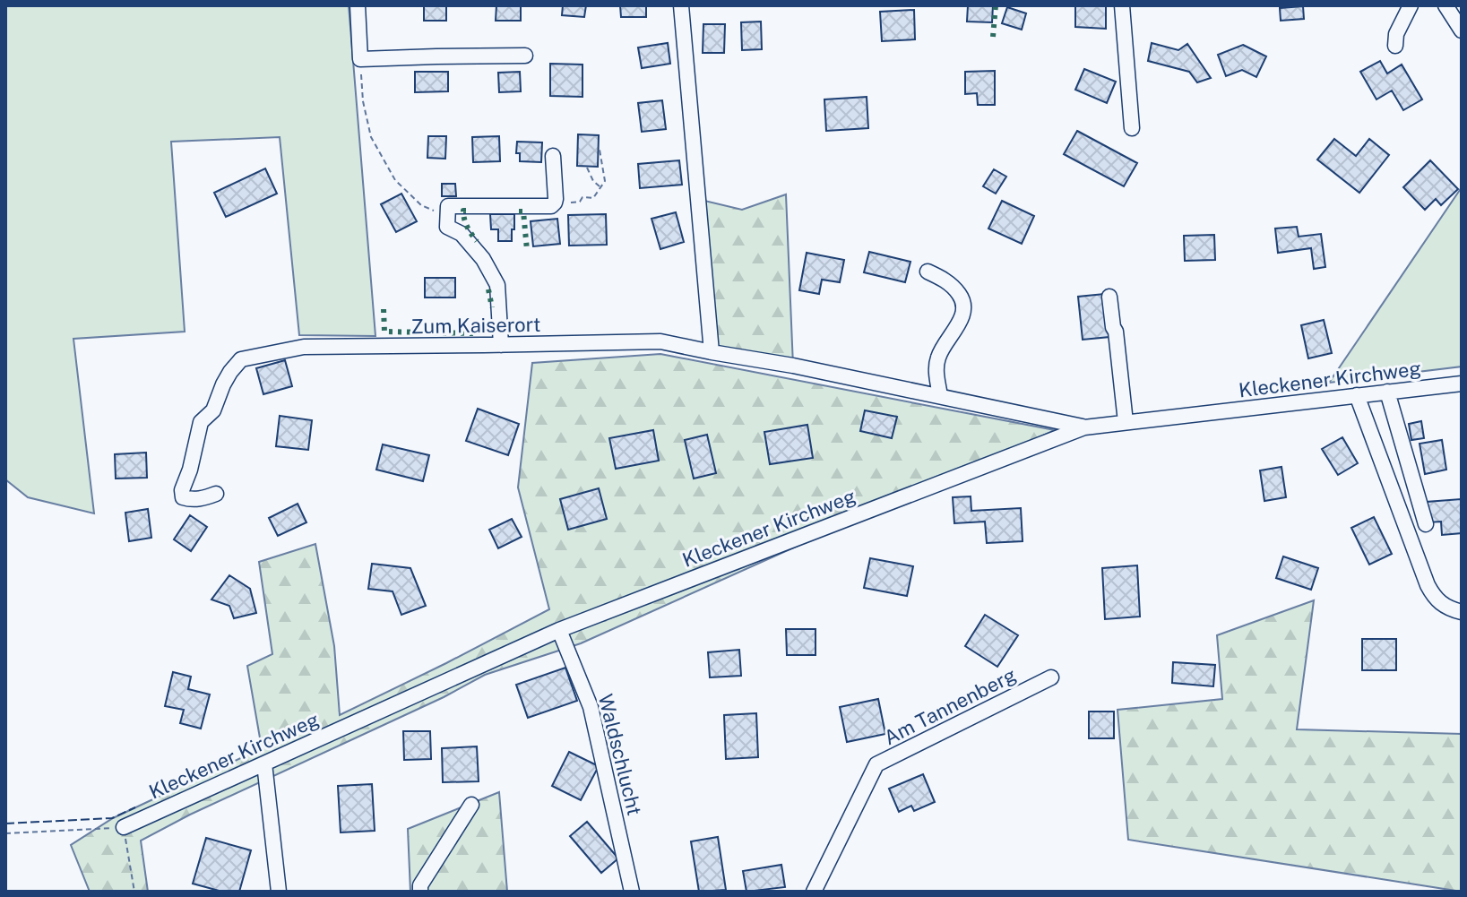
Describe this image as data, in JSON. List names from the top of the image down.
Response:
{
  "streets": {
    "street": [
      "Zum Kaiserort",
      "Kleckener Kirchweg",
      "Am Tannenberg",
      "Waldschlucht"
    ]
  },
  "crossings": [
    ["Zum Kaiserort", "Kleckener Kirchweg"],
    ["Kleckener Kirchweg", "Waldschlucht"]
  ]
}
